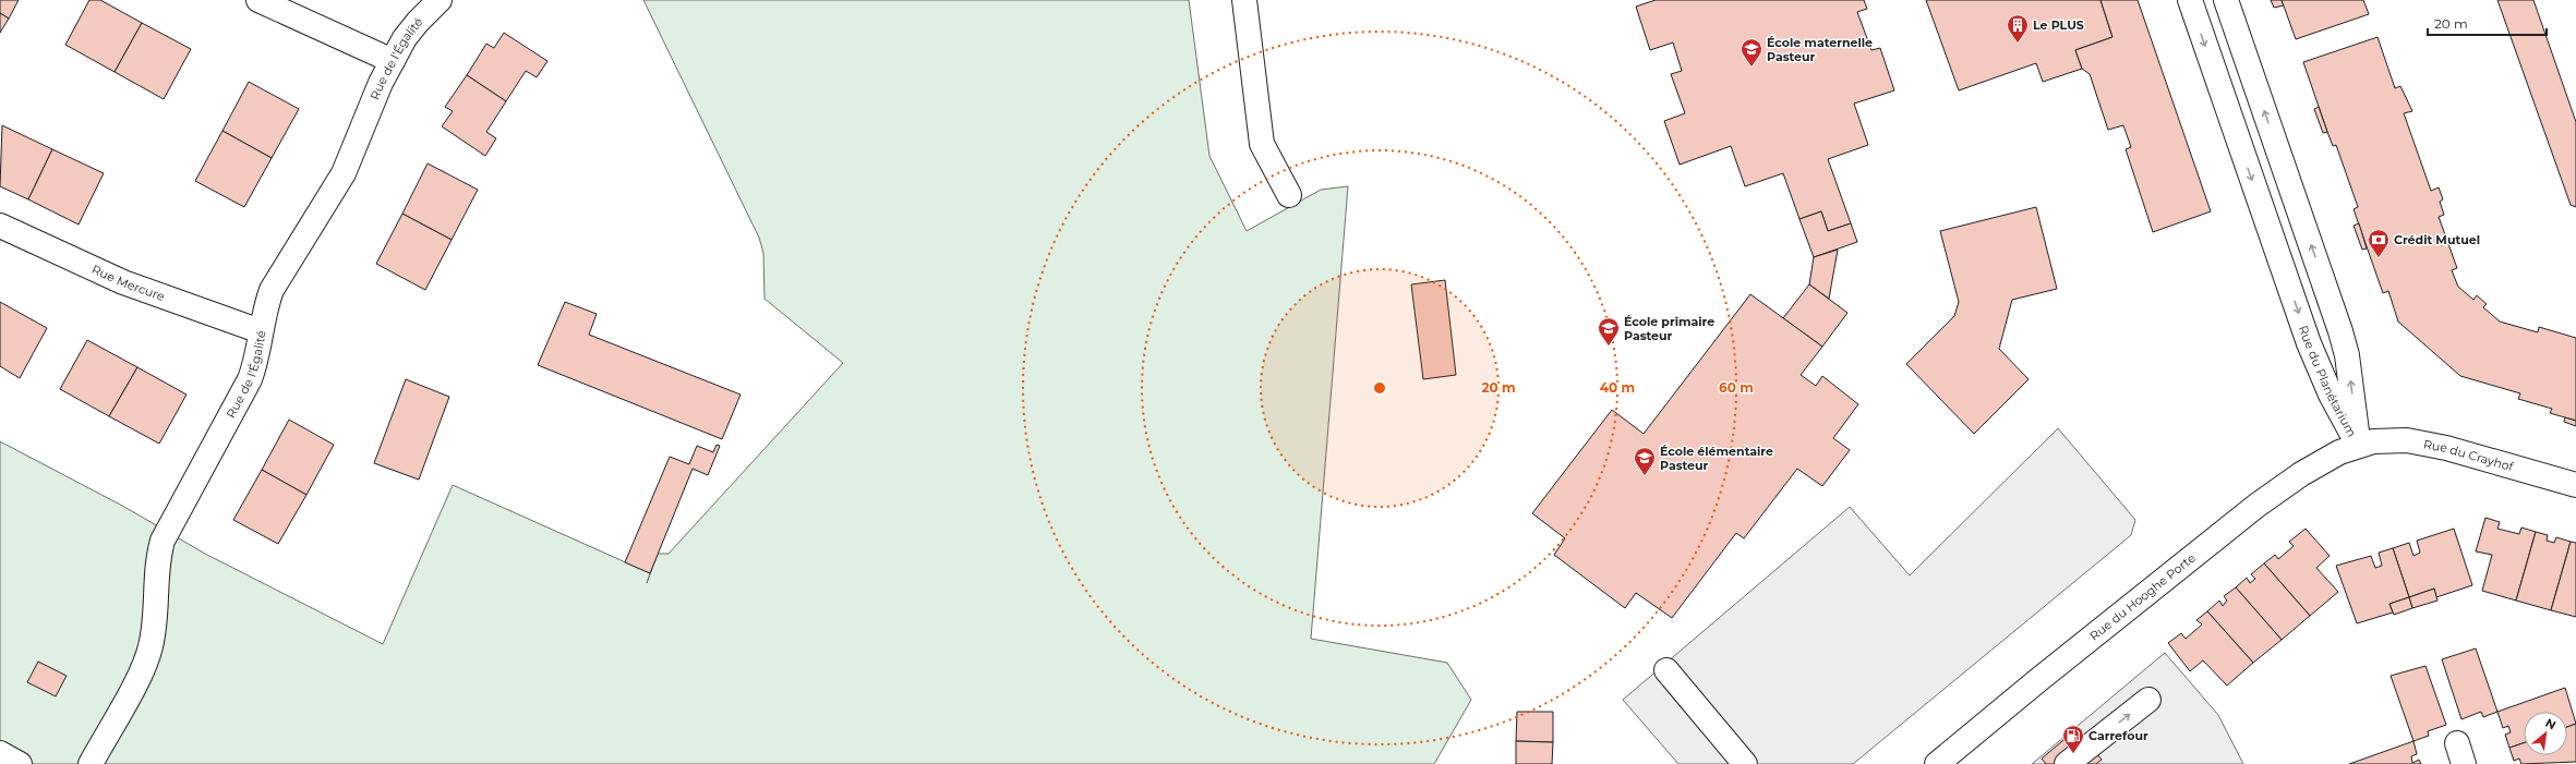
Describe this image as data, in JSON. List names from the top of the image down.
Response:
{
  "streets": {
    "street": [
      "Rue de l'Égalité",
      "Rue Mercure",
      "Rue du Planétarium",
      "Rue du Crayhof",
      "Rue du Hooghe Porte"
    ]
  },
  "crossings": [
    ["Rue de l'Égalité", "Rue Mercure"],
    ["Rue du Planétarium", "Rue du Crayhof"],
    ["Rue du Planétarium", "Rue du Hooghe Porte"],
    ["Rue du Crayhof", "Rue du Hooghe Porte"]
  ],
  "places": {
    "building": ["Le PLUS"],
    "school or university": ["École maternelle Pasteur", "École primaire Pasteur", "École élémentaire Pasteur"],
    "bank": ["Crédit Mutuel"],
    "fuel station": ["Carrefour"]
  },
  "scale_bar": "20 m",
  "north": "top right",
  "rings": ["20 m", "40 m", "60 m"]
}
